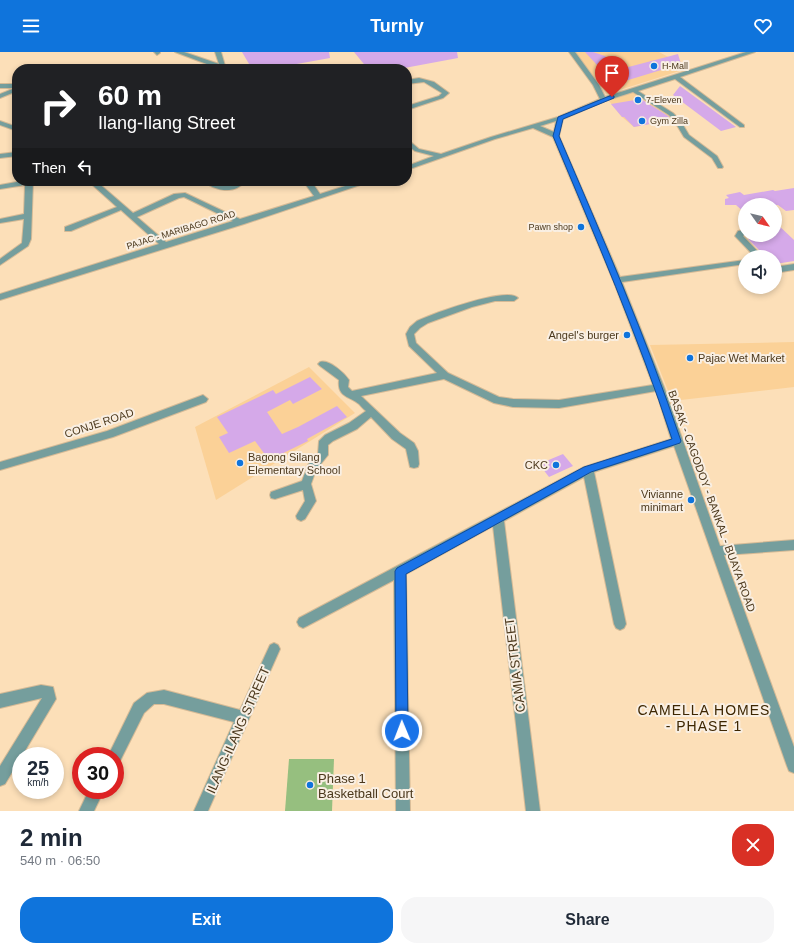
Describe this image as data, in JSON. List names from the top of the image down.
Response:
{
  "streets": {
    "street": [
      "PAJAC - MARIBAGO ROAD",
      "CONJE ROAD",
      "BASAK - CAGODOY - BANKAL - BUAYA ROAD",
      "CAMIA STREET",
      "ILANG-ILANG STREET"
    ]
  },
  "districts": ["CAMELLA HOMES - PHASE 1"],
  "places": [
    "H-Mall",
    "7-Eleven",
    "Gym Zilla",
    "Pawn shop",
    "Angel's burger",
    "Pajac Wet Market",
    "Bagong Silang Elementary School",
    "CKC",
    "Vivianne minimart",
    "Phase 1 Basketball Court"
  ],
  "north": "bottom right",
  "page": {
    "header": "Turnly",
    "turn": ["60 m", "Ilang-Ilang Street"],
    "then": "Then",
    "speed": "25 km/h",
    "limit": "30",
    "heading": ["2 min", "540 m · 06:50"],
    "buttons": ["Exit", "Share"]
  }
}
